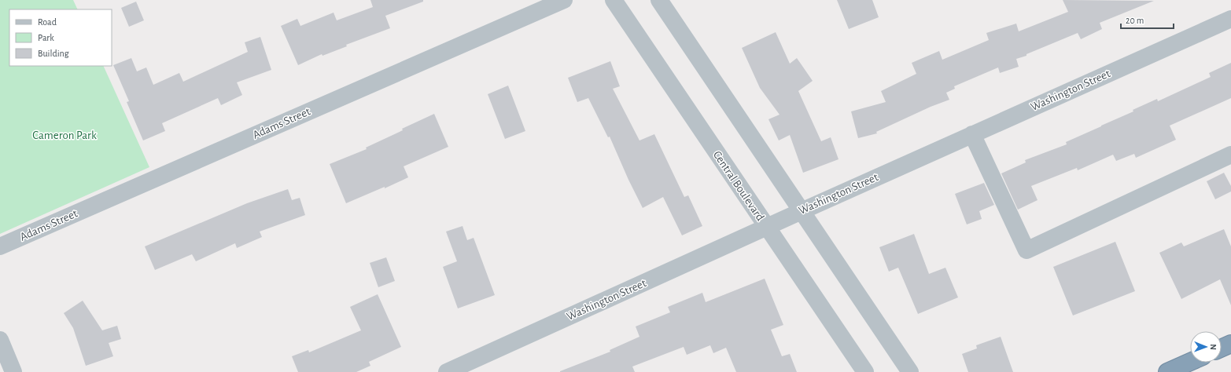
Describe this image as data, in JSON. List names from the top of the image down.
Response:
{
  "streets": {
    "street": ["Washington Street", "Adams Street", "Central Boulevard"]
  },
  "crossings": [
    ["Washington Street", "Central Boulevard"]
  ],
  "parks": ["Cameron Park"],
  "legend": ["Road", "Park", "Building"],
  "scale_bar": "20 m",
  "north": "right"
}
